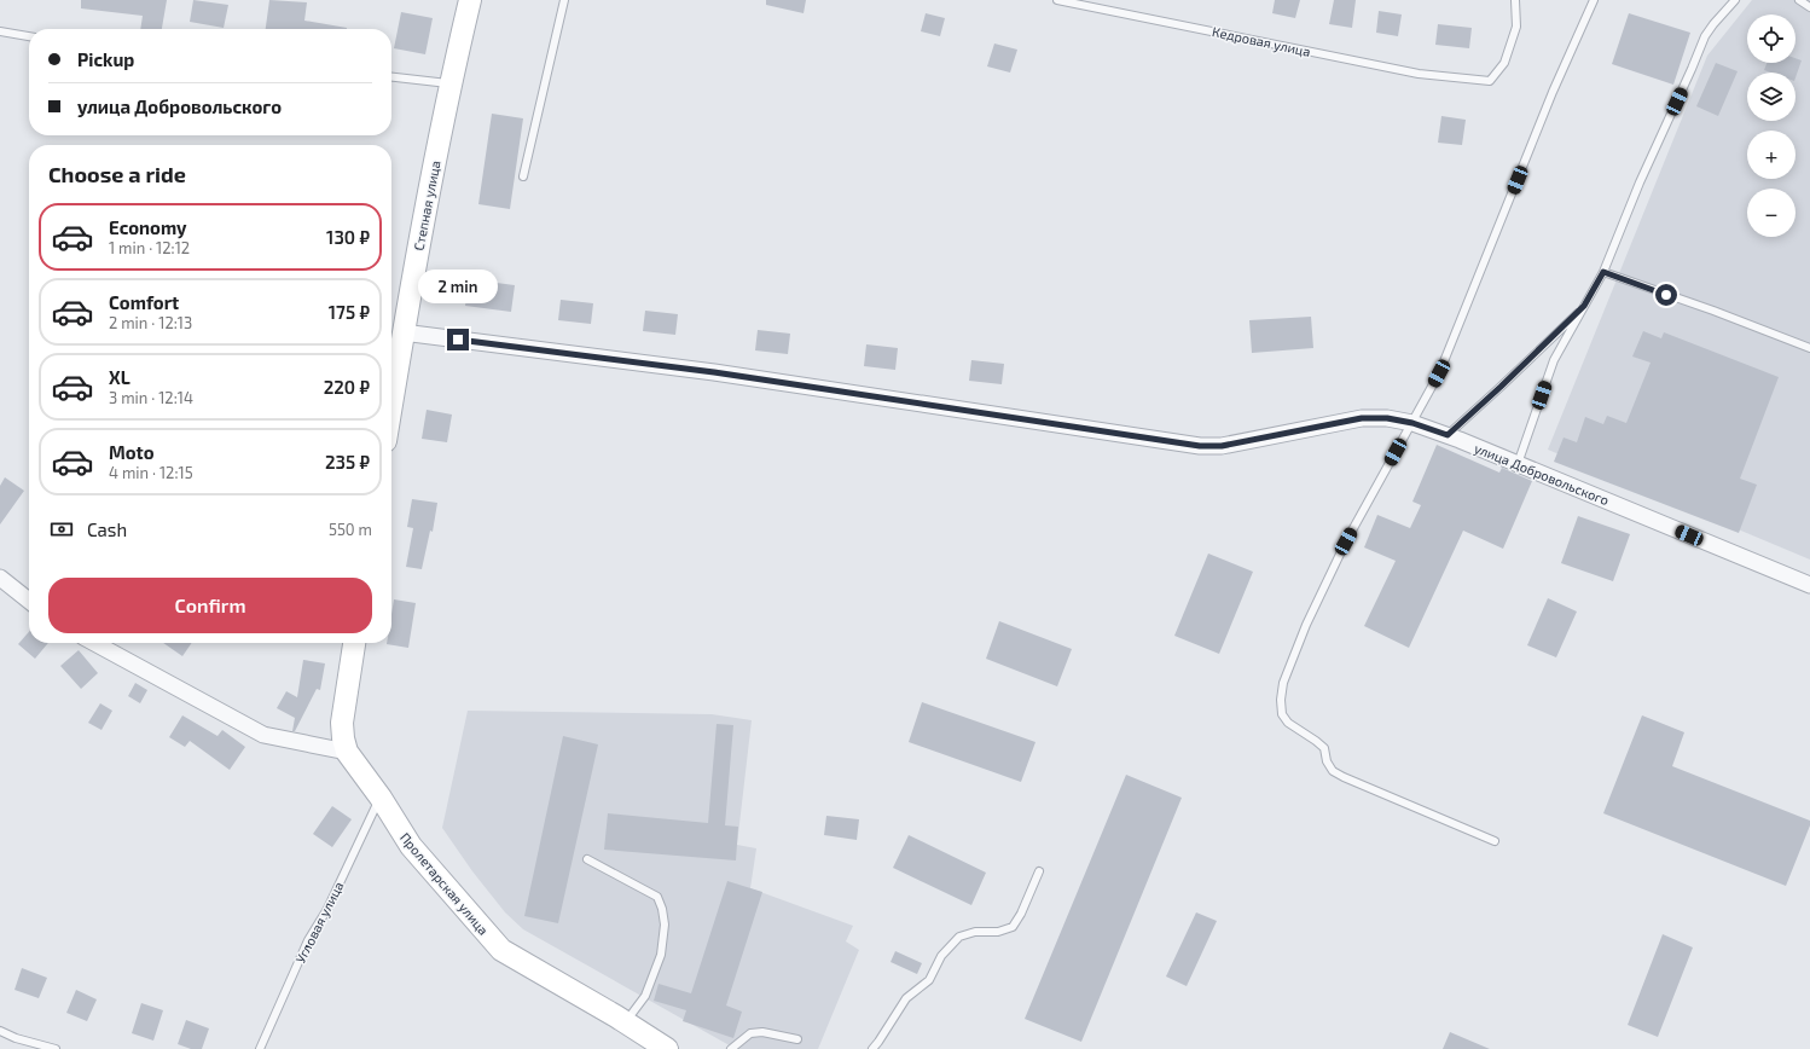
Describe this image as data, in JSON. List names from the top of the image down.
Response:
{
  "streets": {
    "street": ["Степная улица", "улица Добровольского", "Пролетарская улица"],
    "lane": ["Кедровая улица", "Угловая улица"]
  },
  "crossings": [
    ["Степная улица", "улица Добровольского"],
    ["Пролетарская улица", "Угловая улица"]
  ],
  "page": {
    "map_buttons": ["+", "−"],
    "banner": ["Pickup", "улица Добровольского"],
    "heading": "Choose a ride",
    "list": [
      {
        "name": "Economy",
        "note": "1 min · 12:12",
        "value": "130 ₽"
      },
      {
        "name": "Comfort",
        "note": "2 min · 12:13",
        "value": "175 ₽"
      },
      {
        "name": "XL",
        "note": "3 min · 12:14",
        "value": "220 ₽"
      },
      {
        "name": "Moto",
        "note": "4 min · 12:15",
        "value": "235 ₽"
      }
    ],
    "bubble": "2 min",
    "pay": ["Cash", "550 m"],
    "buttons": "Confirm"
  }
}
